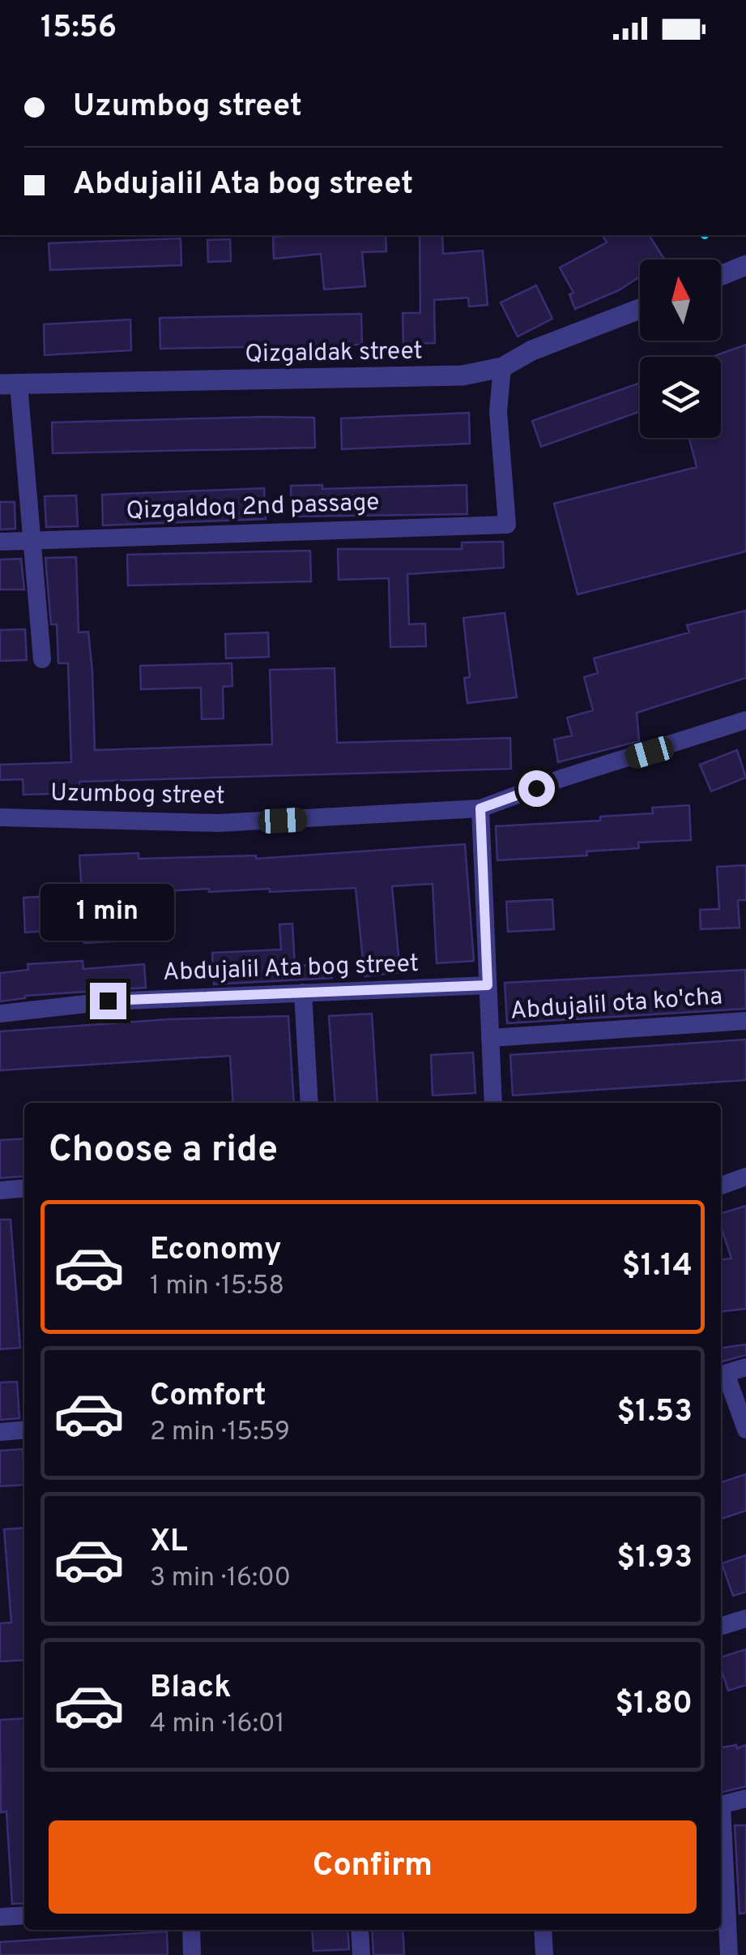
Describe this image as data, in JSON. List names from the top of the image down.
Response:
{
  "streets": {
    "street": [
      "Qizgaldak street",
      "Qizgaldoq 2nd passage",
      "Uzumbog street",
      "Abdujalil Ata bog street",
      "Abdujalil ota ko'cha"
    ]
  },
  "crossings": [
    ["Qizgaldak street", "Qizgaldoq 2nd passage"]
  ],
  "north": "top",
  "page": {
    "status": "15:56",
    "banner": ["Uzumbog street", "Abdujalil Ata bog street"],
    "bubble": "1 min",
    "heading": "Choose a ride",
    "list": [
      {
        "name": "Economy",
        "note": "1 min · 15:58",
        "value": "$1.14"
      },
      {
        "name": "Comfort",
        "note": "2 min · 15:59",
        "value": "$1.53"
      },
      {
        "name": "XL",
        "note": "3 min · 16:00",
        "value": "$1.93"
      },
      {
        "name": "Black",
        "note": "4 min · 16:01",
        "value": "$1.80"
      }
    ],
    "buttons": "Confirm"
  }
}
